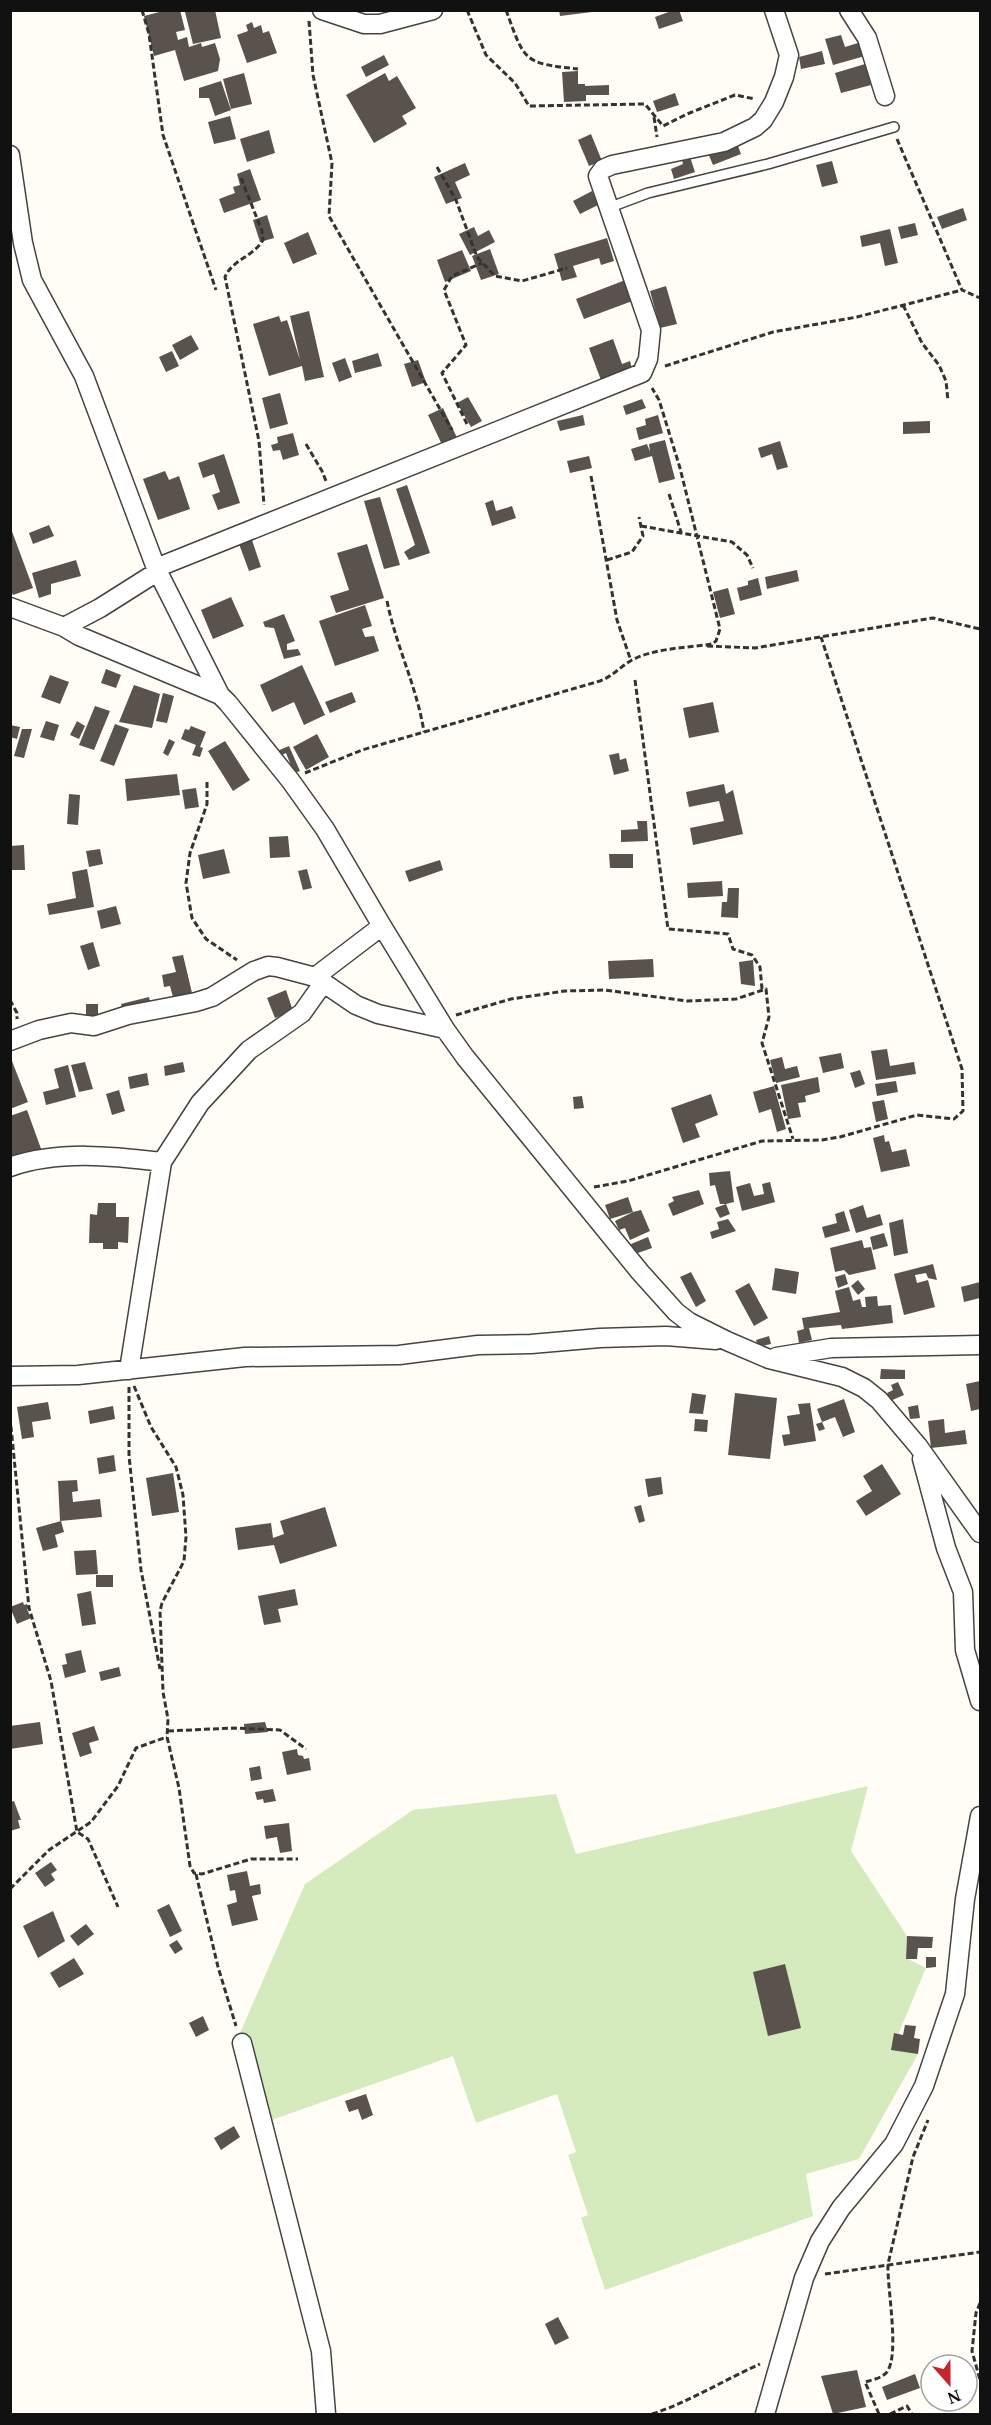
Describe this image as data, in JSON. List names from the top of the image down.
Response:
{
  "north": "bottom"
}
